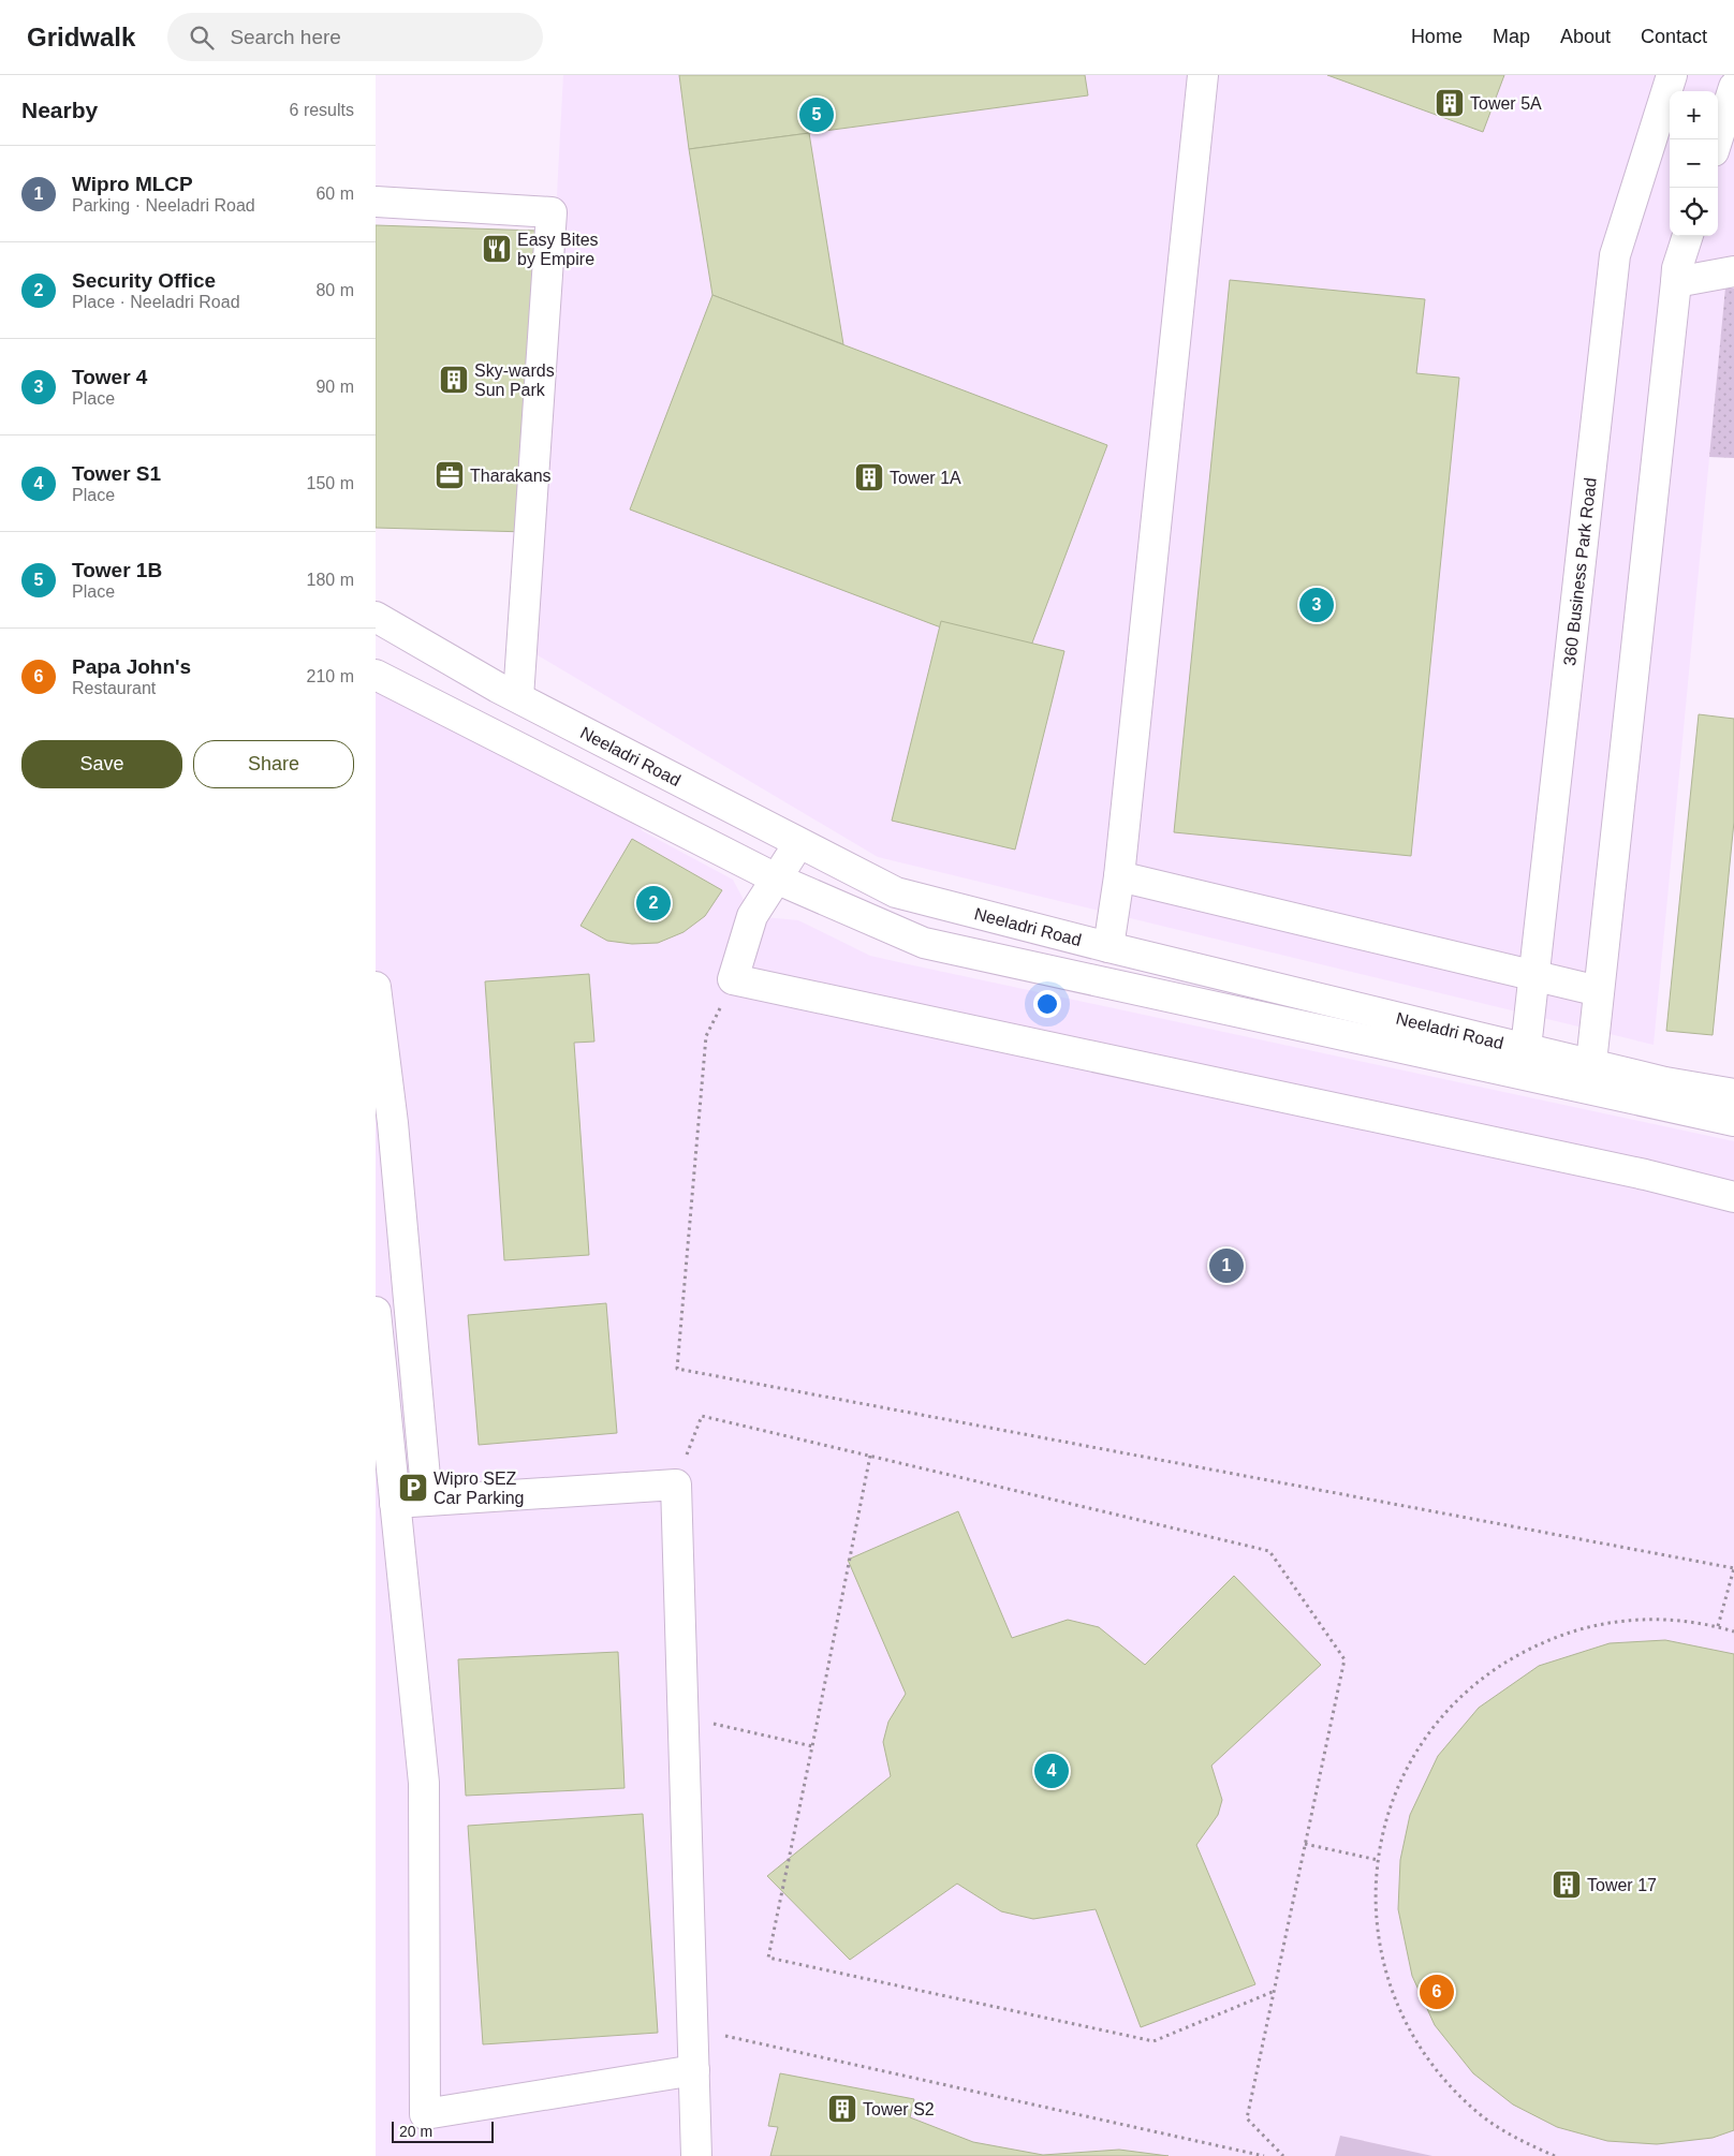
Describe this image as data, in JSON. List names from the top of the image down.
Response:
{
  "streets": {
    "main road": ["360 Business Park Road", "Neeladri Road"]
  },
  "crossings": [
    ["360 Business Park Road", "Neeladri Road"]
  ],
  "places": {
    "building": [
      "Tower 5A",
      "Sky-wards Sun Park",
      "Tower 1A",
      "Tower 17",
      "Tower S2"
    ],
    "restaurant": ["Easy Bites by Empire"],
    "office": ["Tharakans"],
    "parking": ["Wipro SEZ Car Parking"]
  },
  "scale_bar": "20 m",
  "page": {
    "header": "Gridwalk",
    "search": "Search here",
    "nav": [
      "Home",
      "Map",
      "About",
      "Contact"
    ],
    "heading": ["Nearby", "6 results"],
    "map_buttons": ["+", "−"],
    "pins": [
      "5",
      "3",
      "2",
      "1",
      "4",
      "6"
    ],
    "list": [
      {
        "mark": "1",
        "name": "Wipro MLCP",
        "note": "Parking · Neeladri Road",
        "value": "60 m"
      },
      {
        "mark": "2",
        "name": "Security Office",
        "note": "Place · Neeladri Road",
        "value": "80 m"
      },
      {
        "mark": "3",
        "name": "Tower 4",
        "note": "Place",
        "value": "90 m"
      },
      {
        "mark": "4",
        "name": "Tower S1",
        "note": "Place",
        "value": "150 m"
      },
      {
        "mark": "5",
        "name": "Tower 1B",
        "note": "Place",
        "value": "180 m"
      },
      {
        "mark": "6",
        "name": "Papa John's",
        "note": "Restaurant",
        "value": "210 m"
      }
    ],
    "buttons": ["Save", "Share"],
    "scale": "20 m"
  }
}
